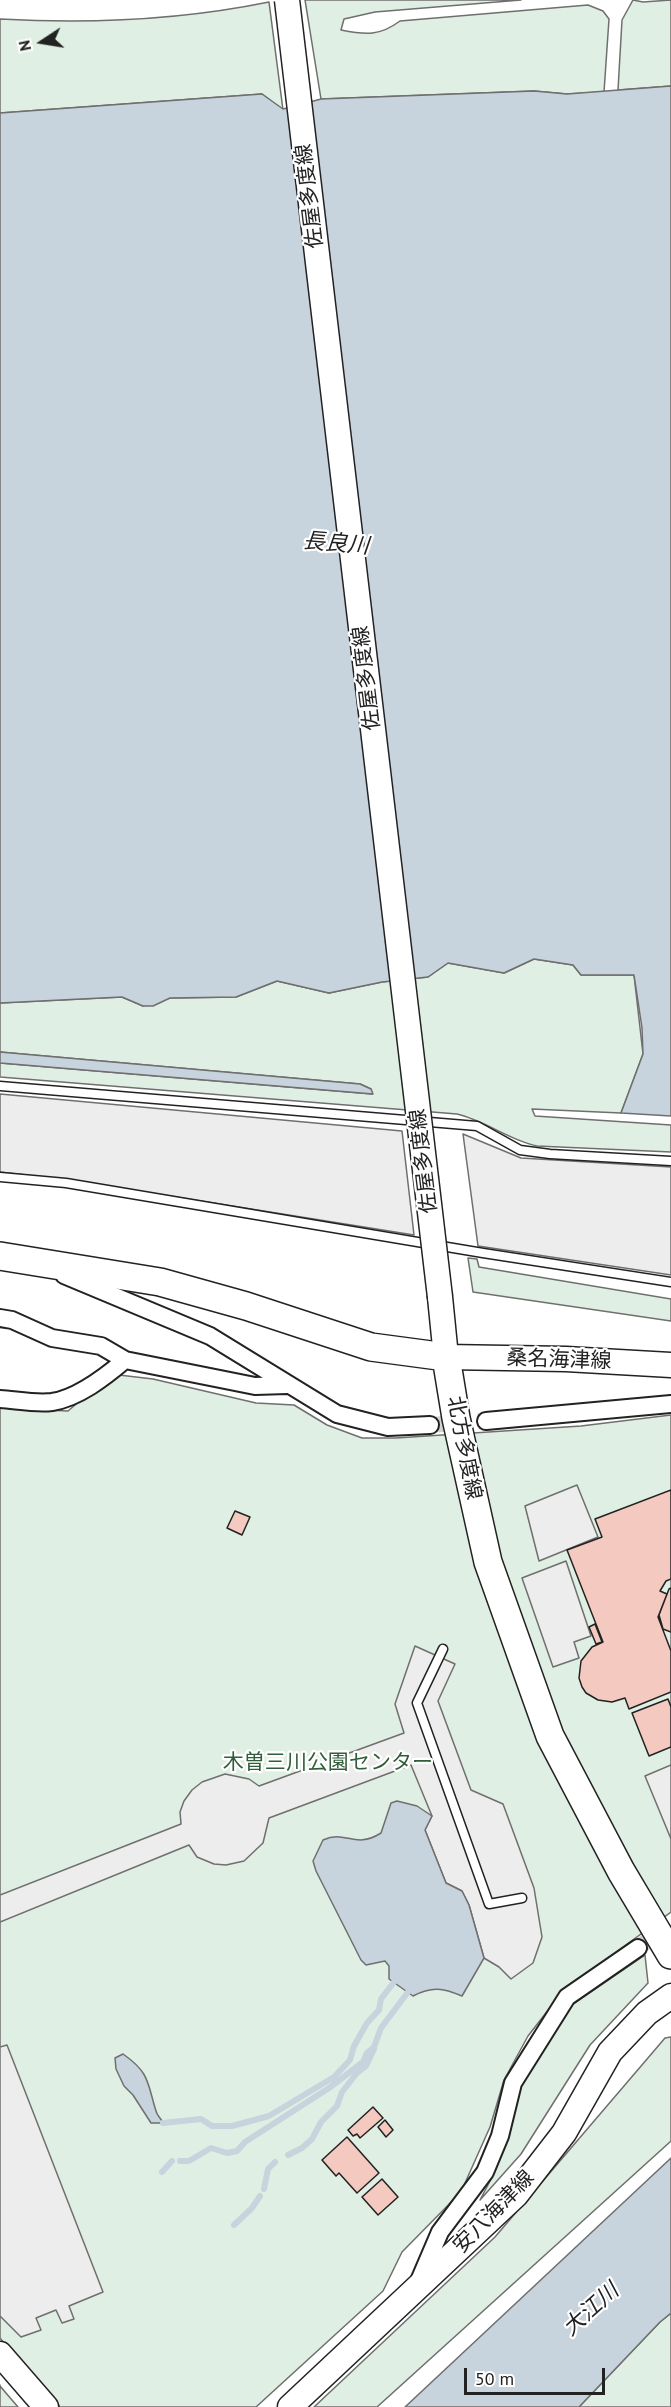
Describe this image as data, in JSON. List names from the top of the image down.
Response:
{
  "streets": {
    "main road": [
      "佐屋多度線",
      "桑名海津線",
      "北方多度線",
      "安八海津線"
    ]
  },
  "crossings": [
    ["佐屋多度線", "桑名海津線"],
    ["佐屋多度線", "北方多度線"],
    ["桑名海津線", "北方多度線"]
  ],
  "water": ["長良川", "大江川"],
  "parks": ["木曽三川公園センター"],
  "scale_bar": "50 m",
  "north": "left"
}
